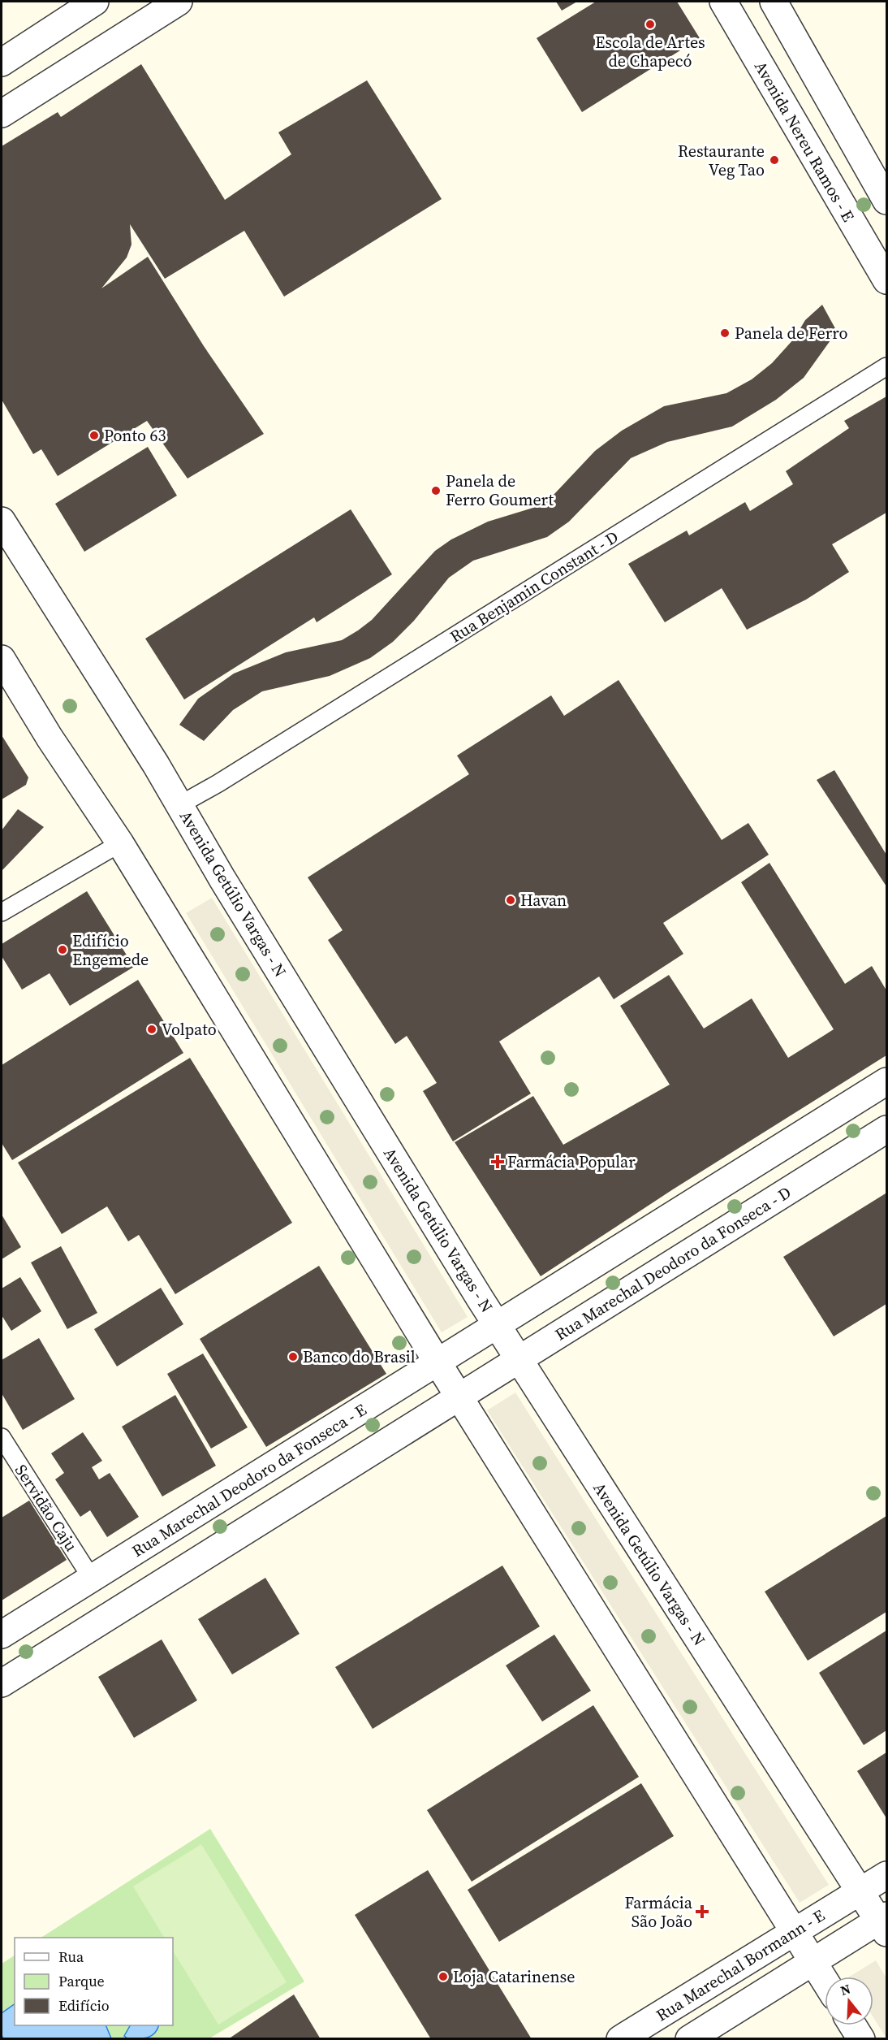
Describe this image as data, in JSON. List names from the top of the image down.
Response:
{
  "streets": {
    "street": [
      "Avenida Nereu Ramos - E",
      "Avenida Getúlio Vargas - N",
      "Rua Marechal Deodoro da Fonseca - D",
      "Rua Marechal Deodoro da Fonseca - E",
      "Rua Marechal Bormann - E"
    ],
    "lane": ["Rua Benjamin Constant - D", "Servidão Caju"]
  },
  "crossings": [
    ["Rua Benjamin Constant - D", "Avenida Getúlio Vargas - N"],
    ["Avenida Getúlio Vargas - N", "Rua Marechal Deodoro da Fonseca - D"],
    ["Avenida Getúlio Vargas - N", "Rua Marechal Deodoro da Fonseca - E"],
    ["Avenida Getúlio Vargas - N", "Rua Marechal Bormann - E"],
    ["Rua Marechal Deodoro da Fonseca - E", "Servidão Caju"]
  ],
  "places": {
    "other": [
      "Escola de Artes de Chapecó",
      "Restaurante Veg Tao",
      "Panela de Ferro",
      "Ponto 63",
      "Panela de Ferro Goumert",
      "Havan",
      "Edifício Engemede",
      "Volpato",
      "Banco do Brasil",
      "Loja Catarinense"
    ],
    "health": ["Farmácia Popular", "Farmácia São João"]
  },
  "legend": ["Rua", "Parque", "Edifício"],
  "north": "top"
}
